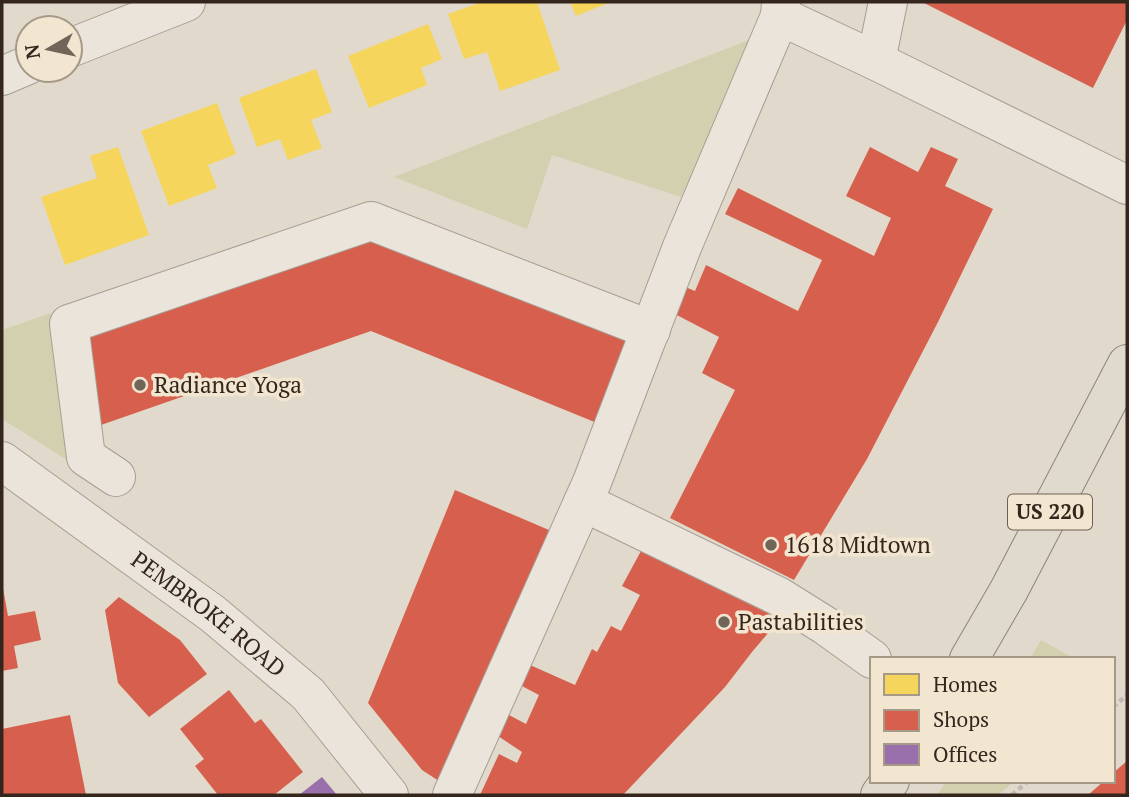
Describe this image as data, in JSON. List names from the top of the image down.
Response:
{
  "streets": {
    "main road": ["US 220"],
    "street": ["PEMBROKE ROAD"]
  },
  "places": ["Radiance Yoga", "1618 Midtown", "Pastabilities"],
  "legend": ["Homes", "Shops", "Offices"],
  "north": "left"
}
